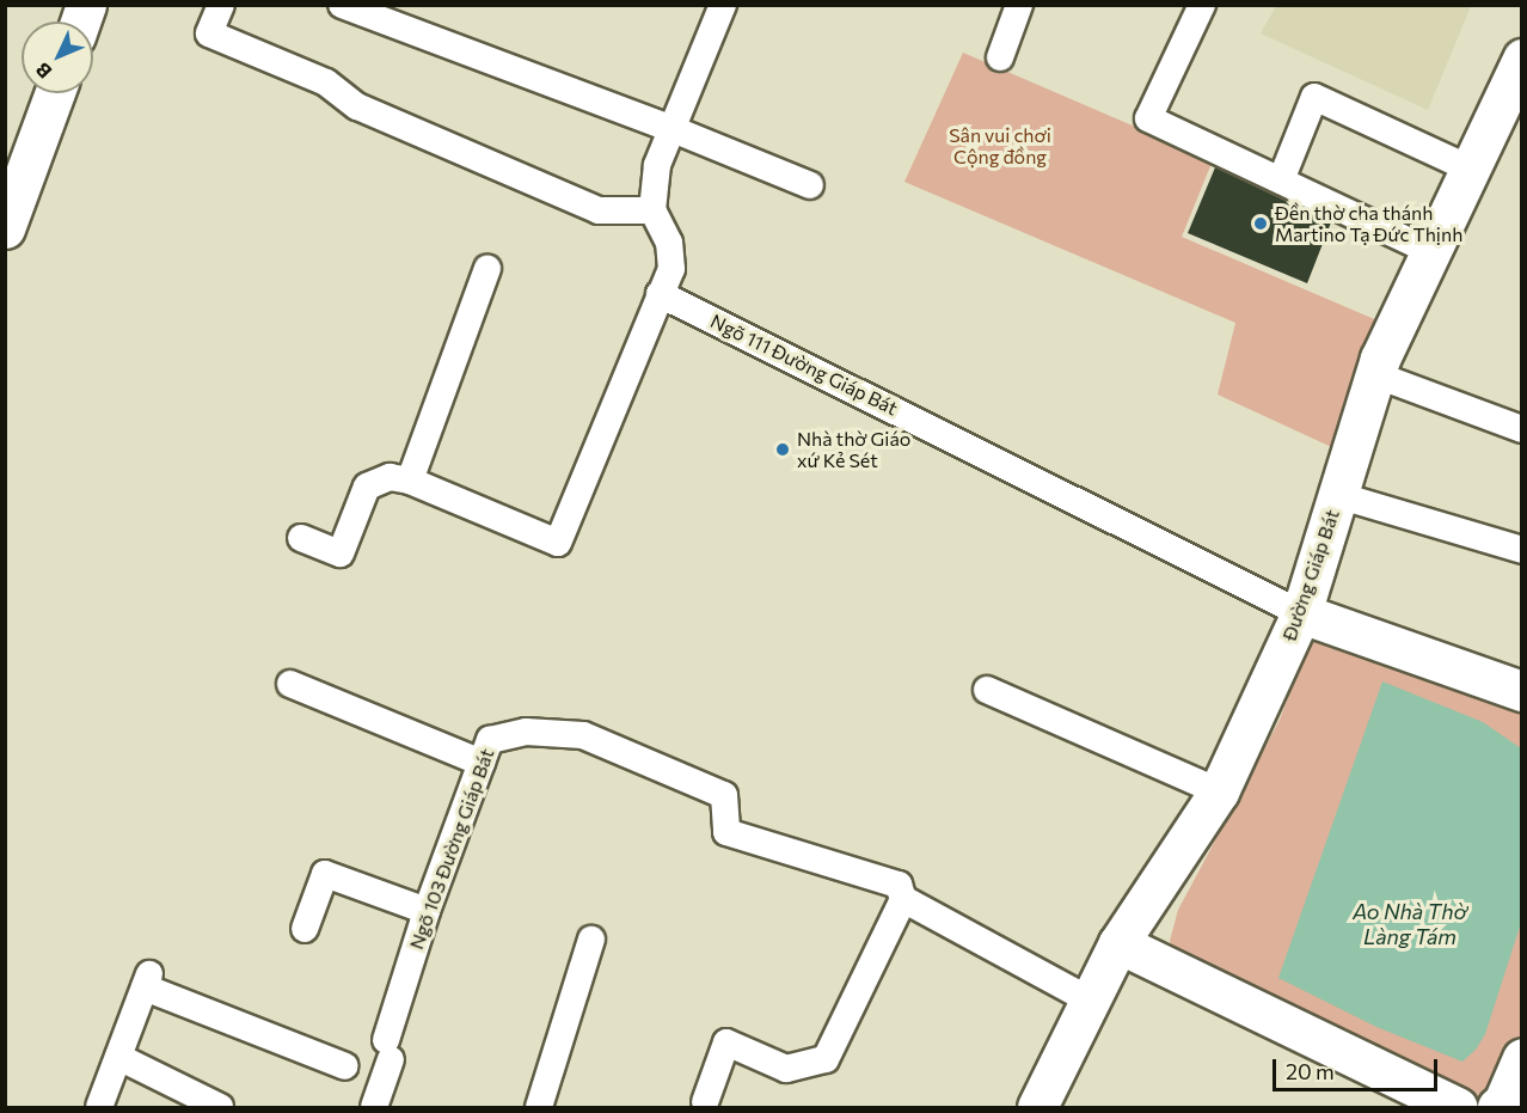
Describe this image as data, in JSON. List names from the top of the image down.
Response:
{
  "streets": {
    "street": ["Đường Giáp Bát"],
    "lane": ["Ngõ 111 Đường Giáp Bát", "Ngõ 103 Đường Giáp Bát"]
  },
  "crossings": [
    ["Ngõ 111 Đường Giáp Bát", "Đường Giáp Bát"],
    ["Đường Giáp Bát", "Ngõ 103 Đường Giáp Bát"]
  ],
  "water": ["Ao Nhà Thờ Làng Tám"],
  "parks": ["Sân vui chơi Cộng đồng"],
  "places": ["Đền thờ cha thánh Martino Tạ Đức Thịnh", "Nhà thờ Giáo xứ Kẻ Sét"],
  "scale_bar": "20 m",
  "north": "bottom left"
}
